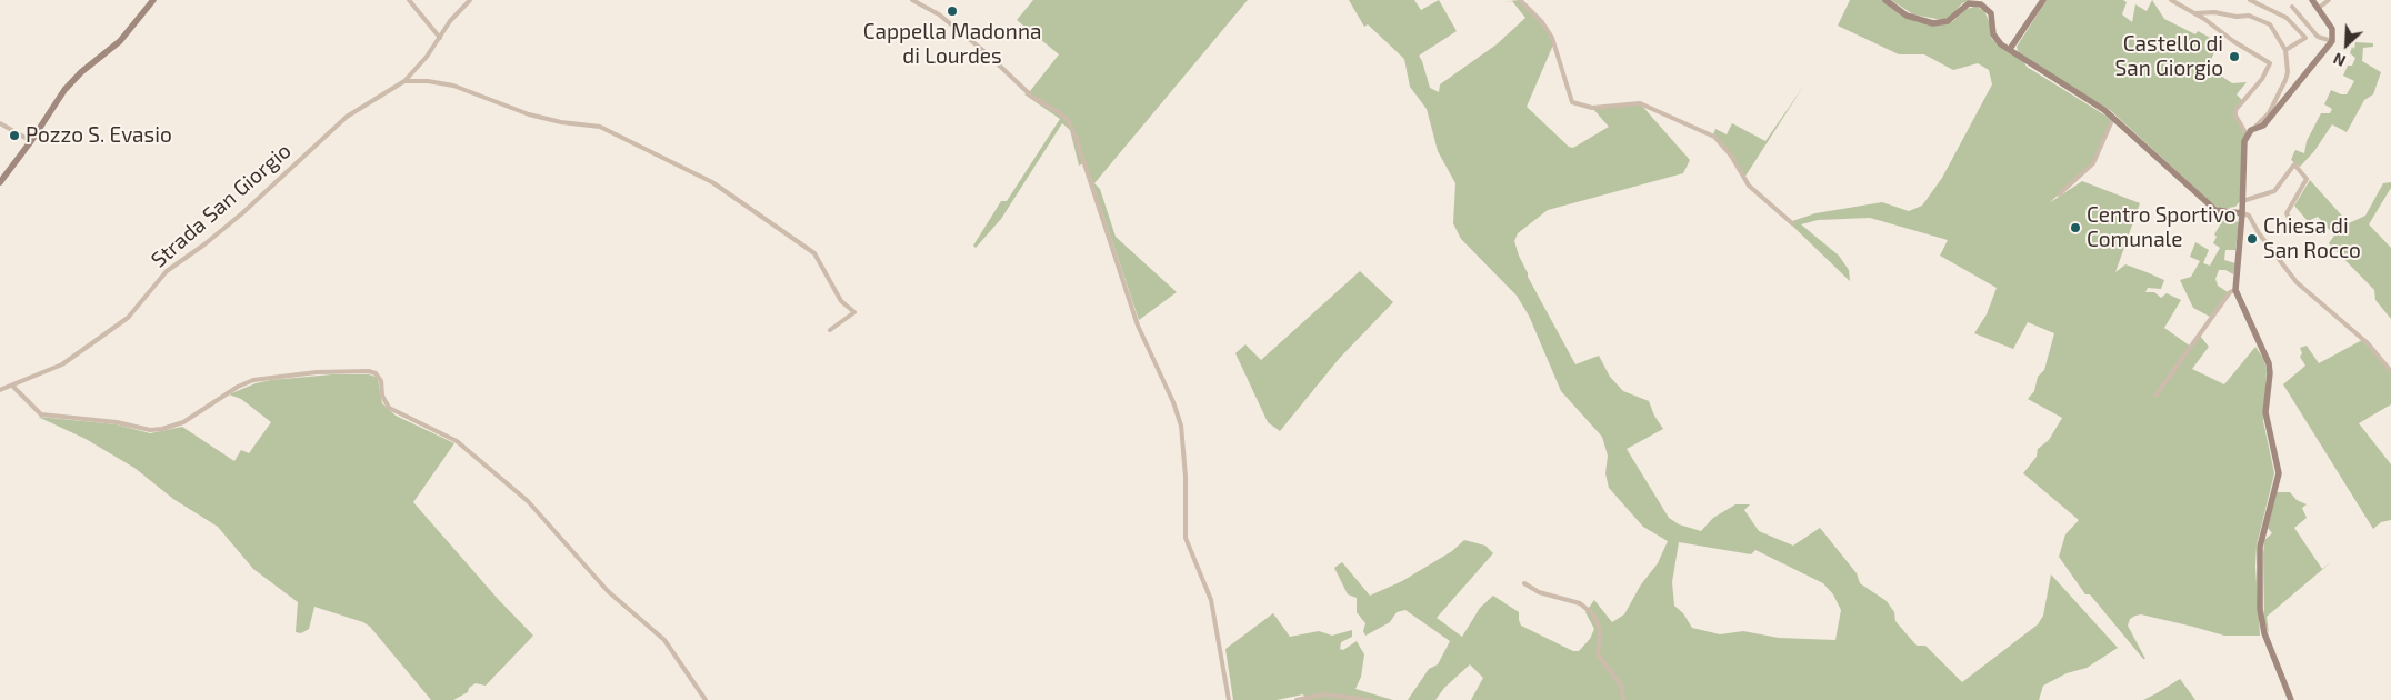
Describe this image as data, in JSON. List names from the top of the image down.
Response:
{
  "streets": {
    "street": ["Strada San Giorgio"]
  },
  "places": [
    "Cappella Madonna di Lourdes",
    "Castello di San Giorgio",
    "Pozzo S. Evasio",
    "Centro Sportivo Comunale",
    "Chiesa di San Rocco"
  ],
  "north": "bottom left"
}
